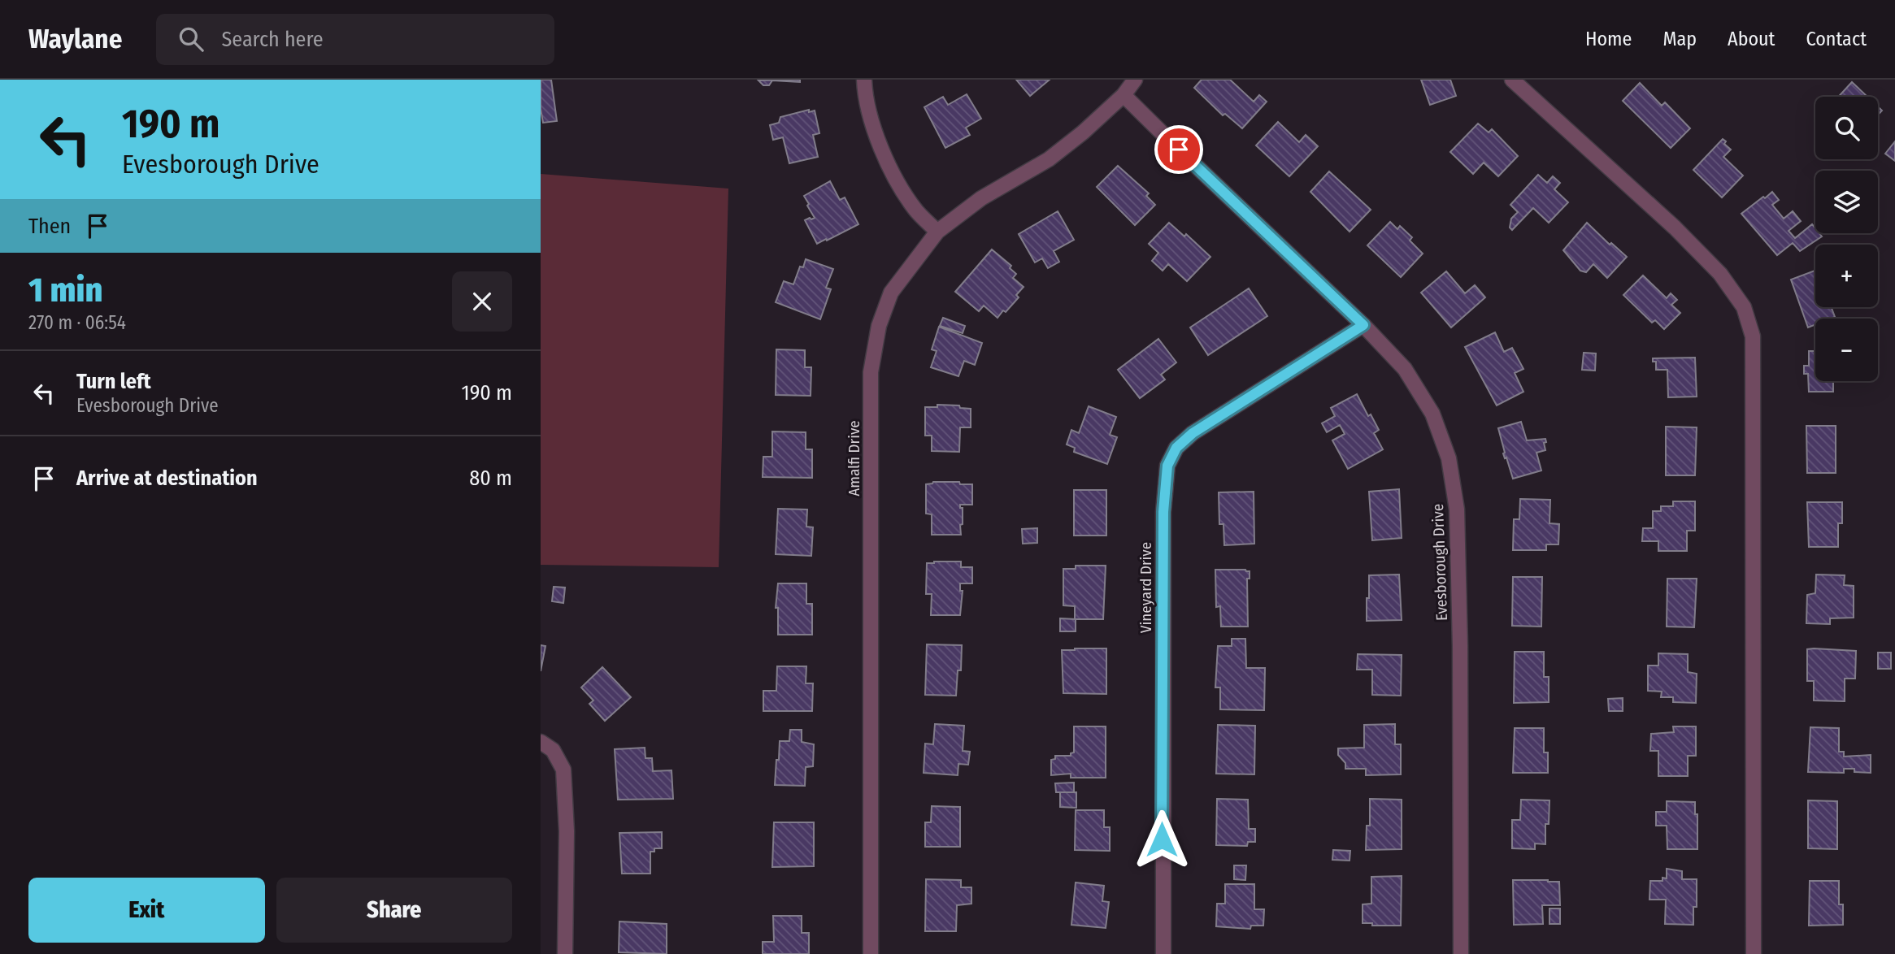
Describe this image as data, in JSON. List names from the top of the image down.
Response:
{
  "streets": {
    "street": ["Amalfi Drive", "Evesborough Drive", "Vineyard Drive"]
  },
  "crossings": [
    ["Amalfi Drive", "Evesborough Drive"],
    ["Evesborough Drive", "Vineyard Drive"]
  ],
  "page": {
    "header": "Waylane",
    "search": "Search here",
    "nav": [
      "Home",
      "Map",
      "About",
      "Contact"
    ],
    "turn": ["190 m", "Evesborough Drive"],
    "map_buttons": ["+", "−"],
    "then": "Then",
    "heading": ["1 min", "270 m · 06:54"],
    "list": [
      {
        "name": "Turn left",
        "note": "Evesborough Drive",
        "value": "190 m"
      },
      {
        "name": "Arrive at destination",
        "value": "80 m"
      }
    ],
    "buttons": ["Exit", "Share"]
  }
}
